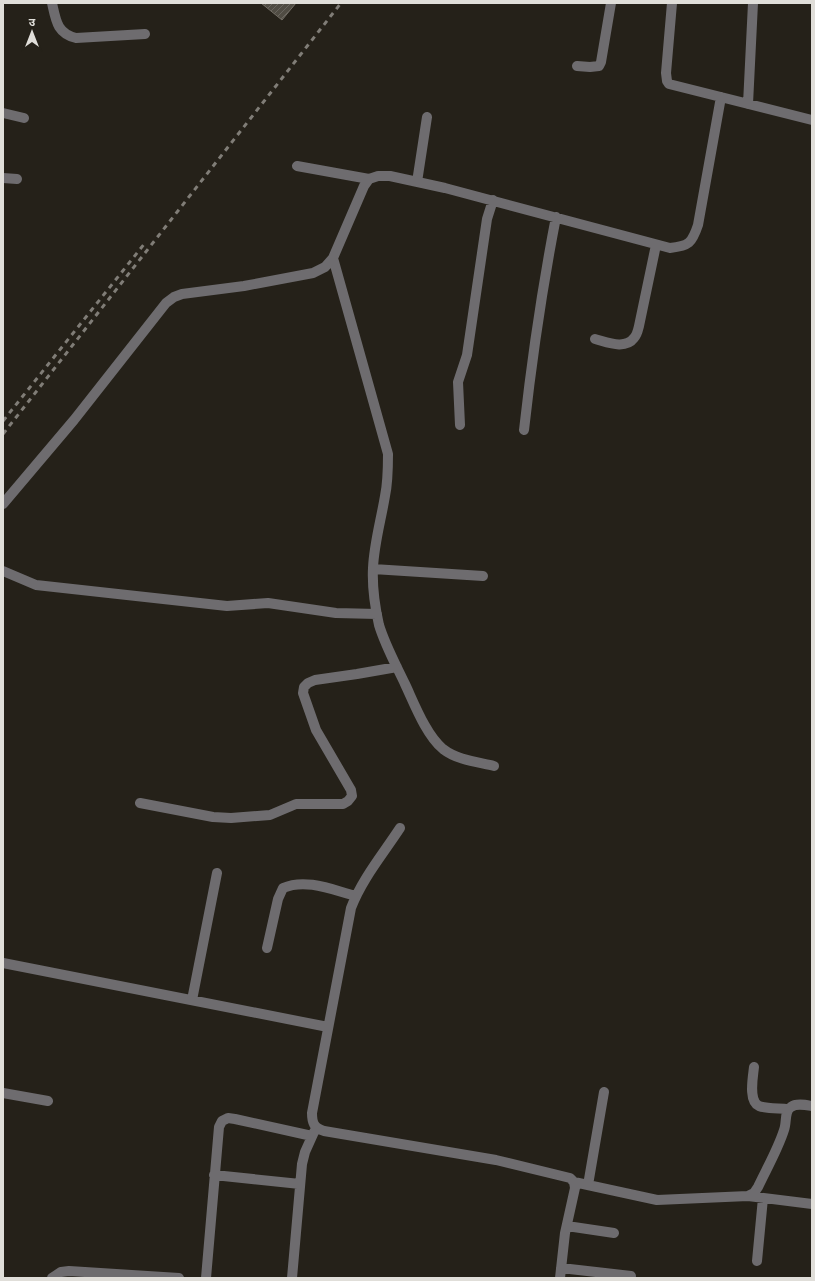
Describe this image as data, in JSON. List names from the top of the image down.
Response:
{
  "north": "top"
}
